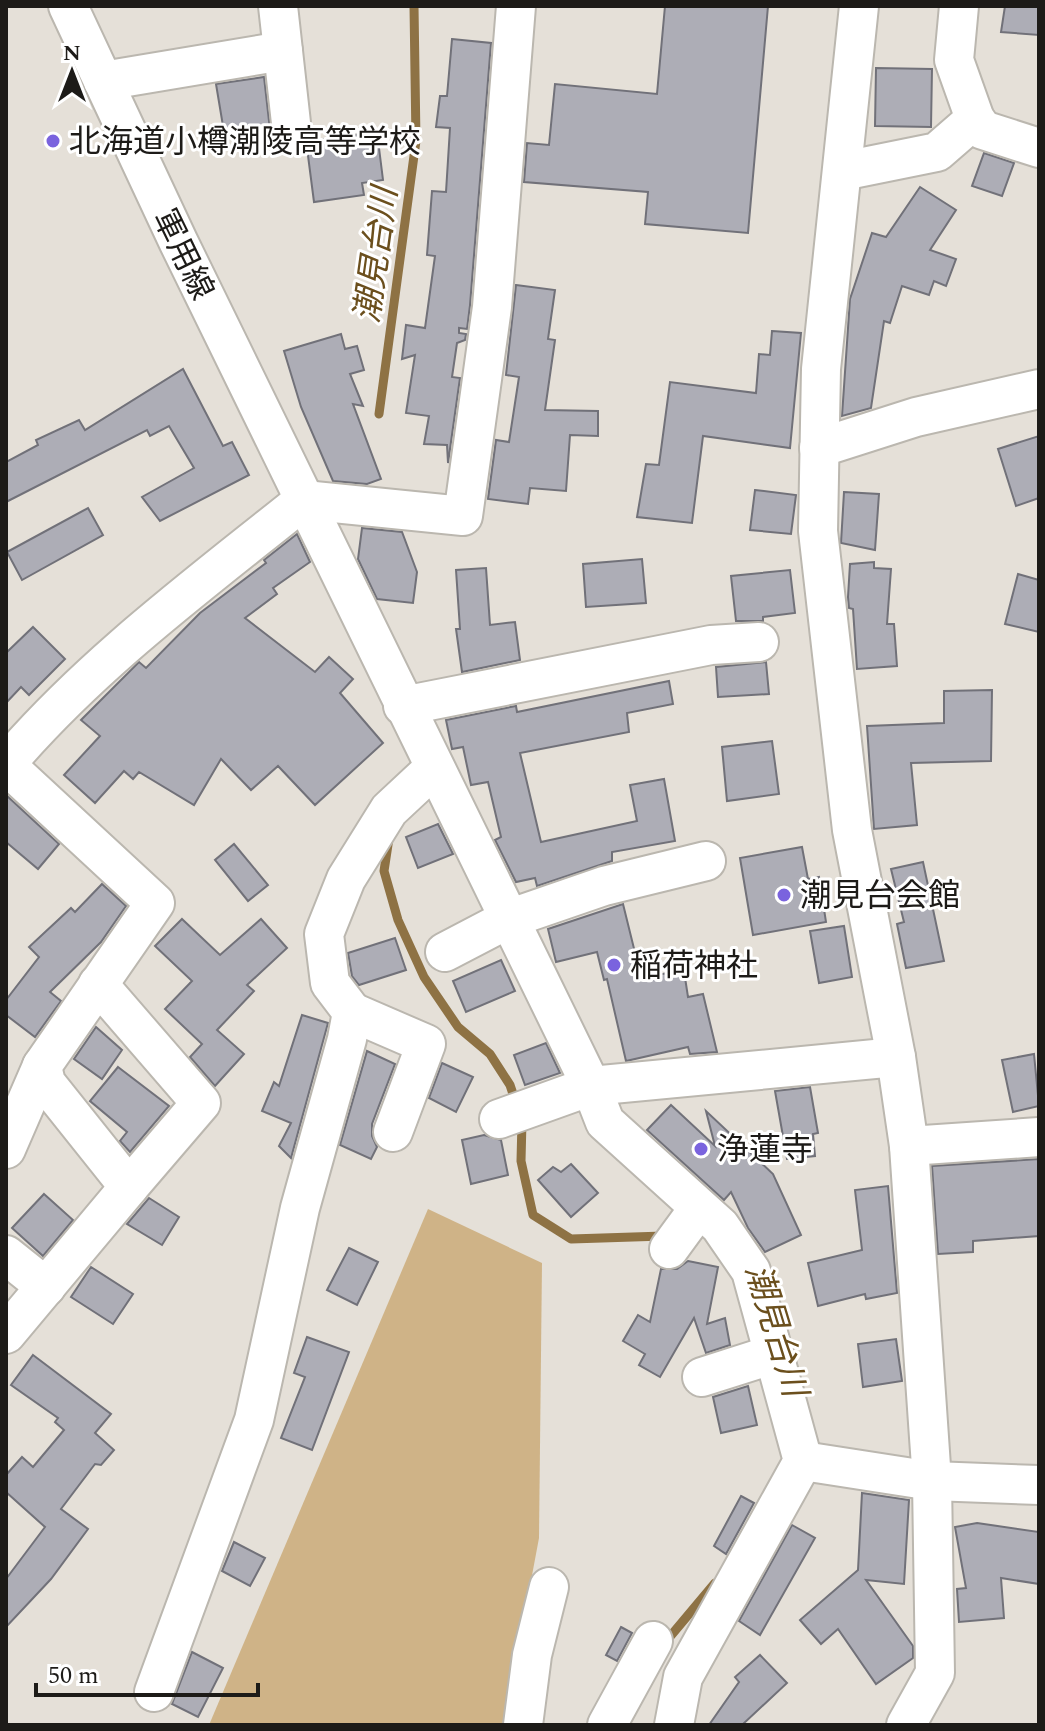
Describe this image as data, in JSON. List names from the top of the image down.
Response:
{
  "streets": {
    "street": ["軍用線"]
  },
  "water": ["潮見台川"],
  "places": [
    "北海道小樽潮陵高等学校",
    "潮見台会館",
    "稲荷神社",
    "浄蓮寺"
  ],
  "scale_bar": "50 m",
  "north": "top"
}
